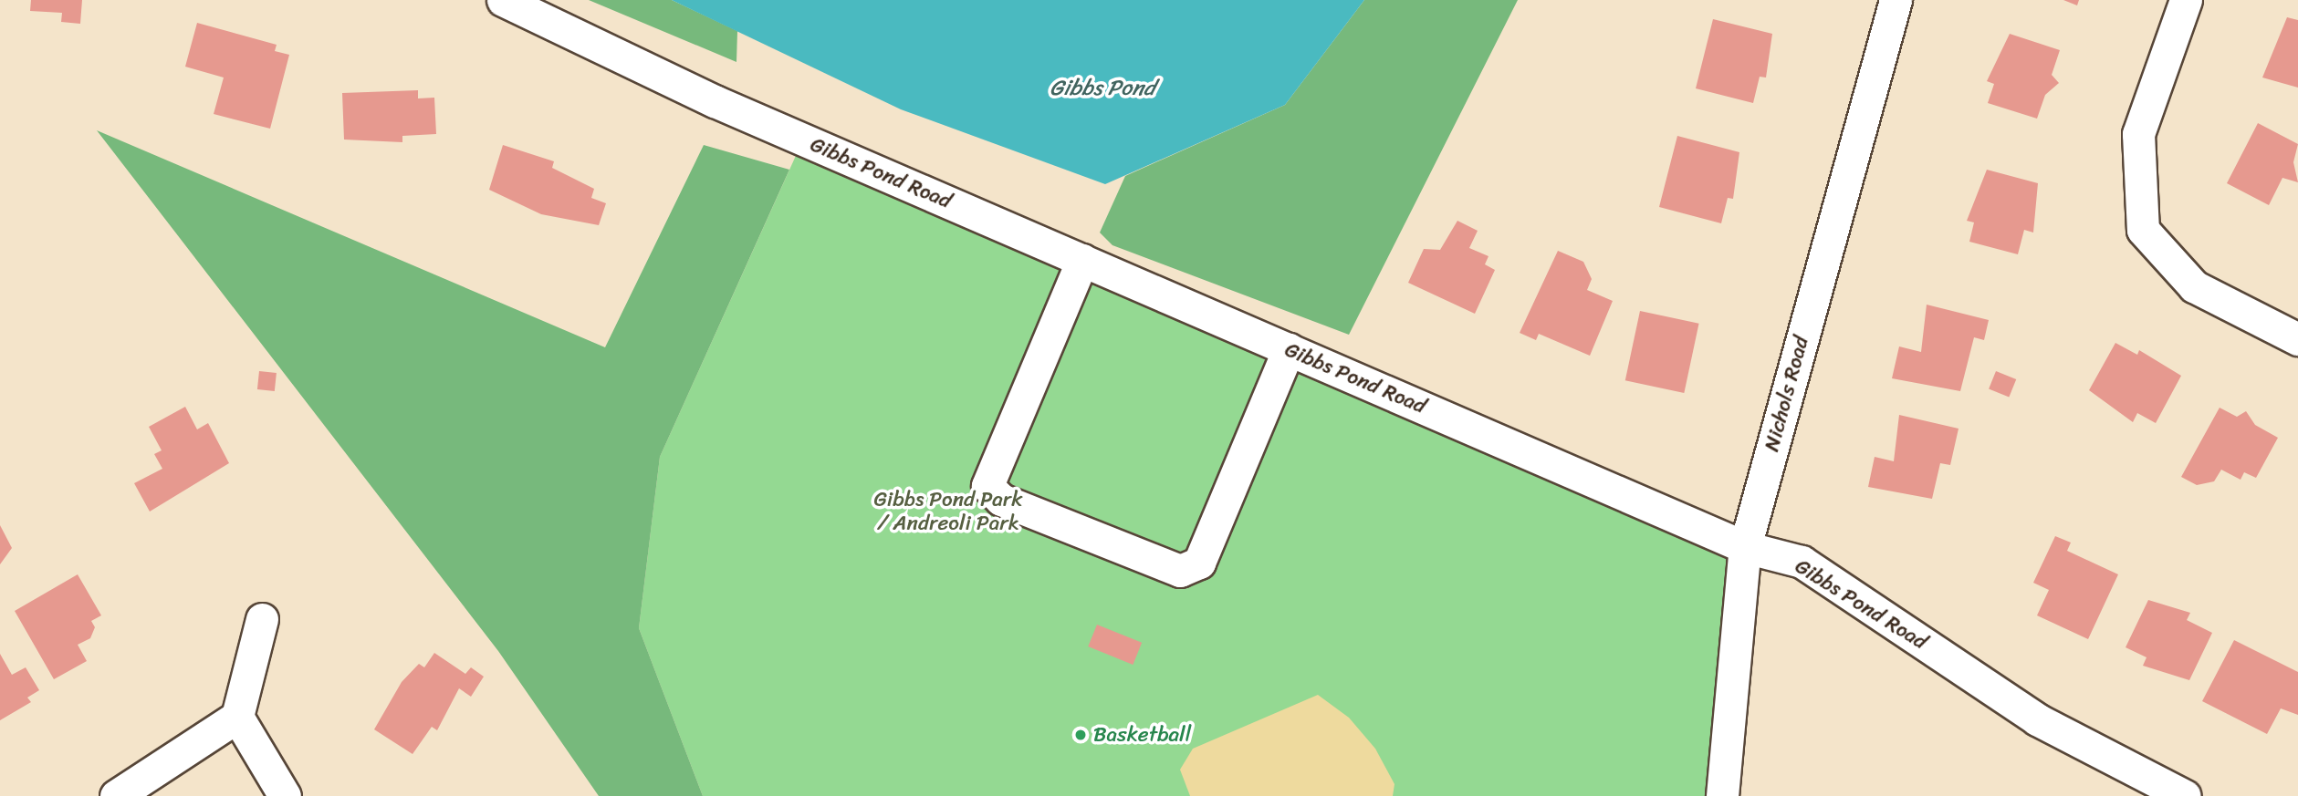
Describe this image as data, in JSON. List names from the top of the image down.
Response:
{
  "streets": {
    "street": ["Gibbs Pond Road", "Nichols Road"]
  },
  "crossings": [
    ["Gibbs Pond Road", "Nichols Road"]
  ],
  "water": ["Gibbs Pond"],
  "parks": ["Gibbs Pond Park / Andreoli Park"],
  "places": ["Basketball"]
}
